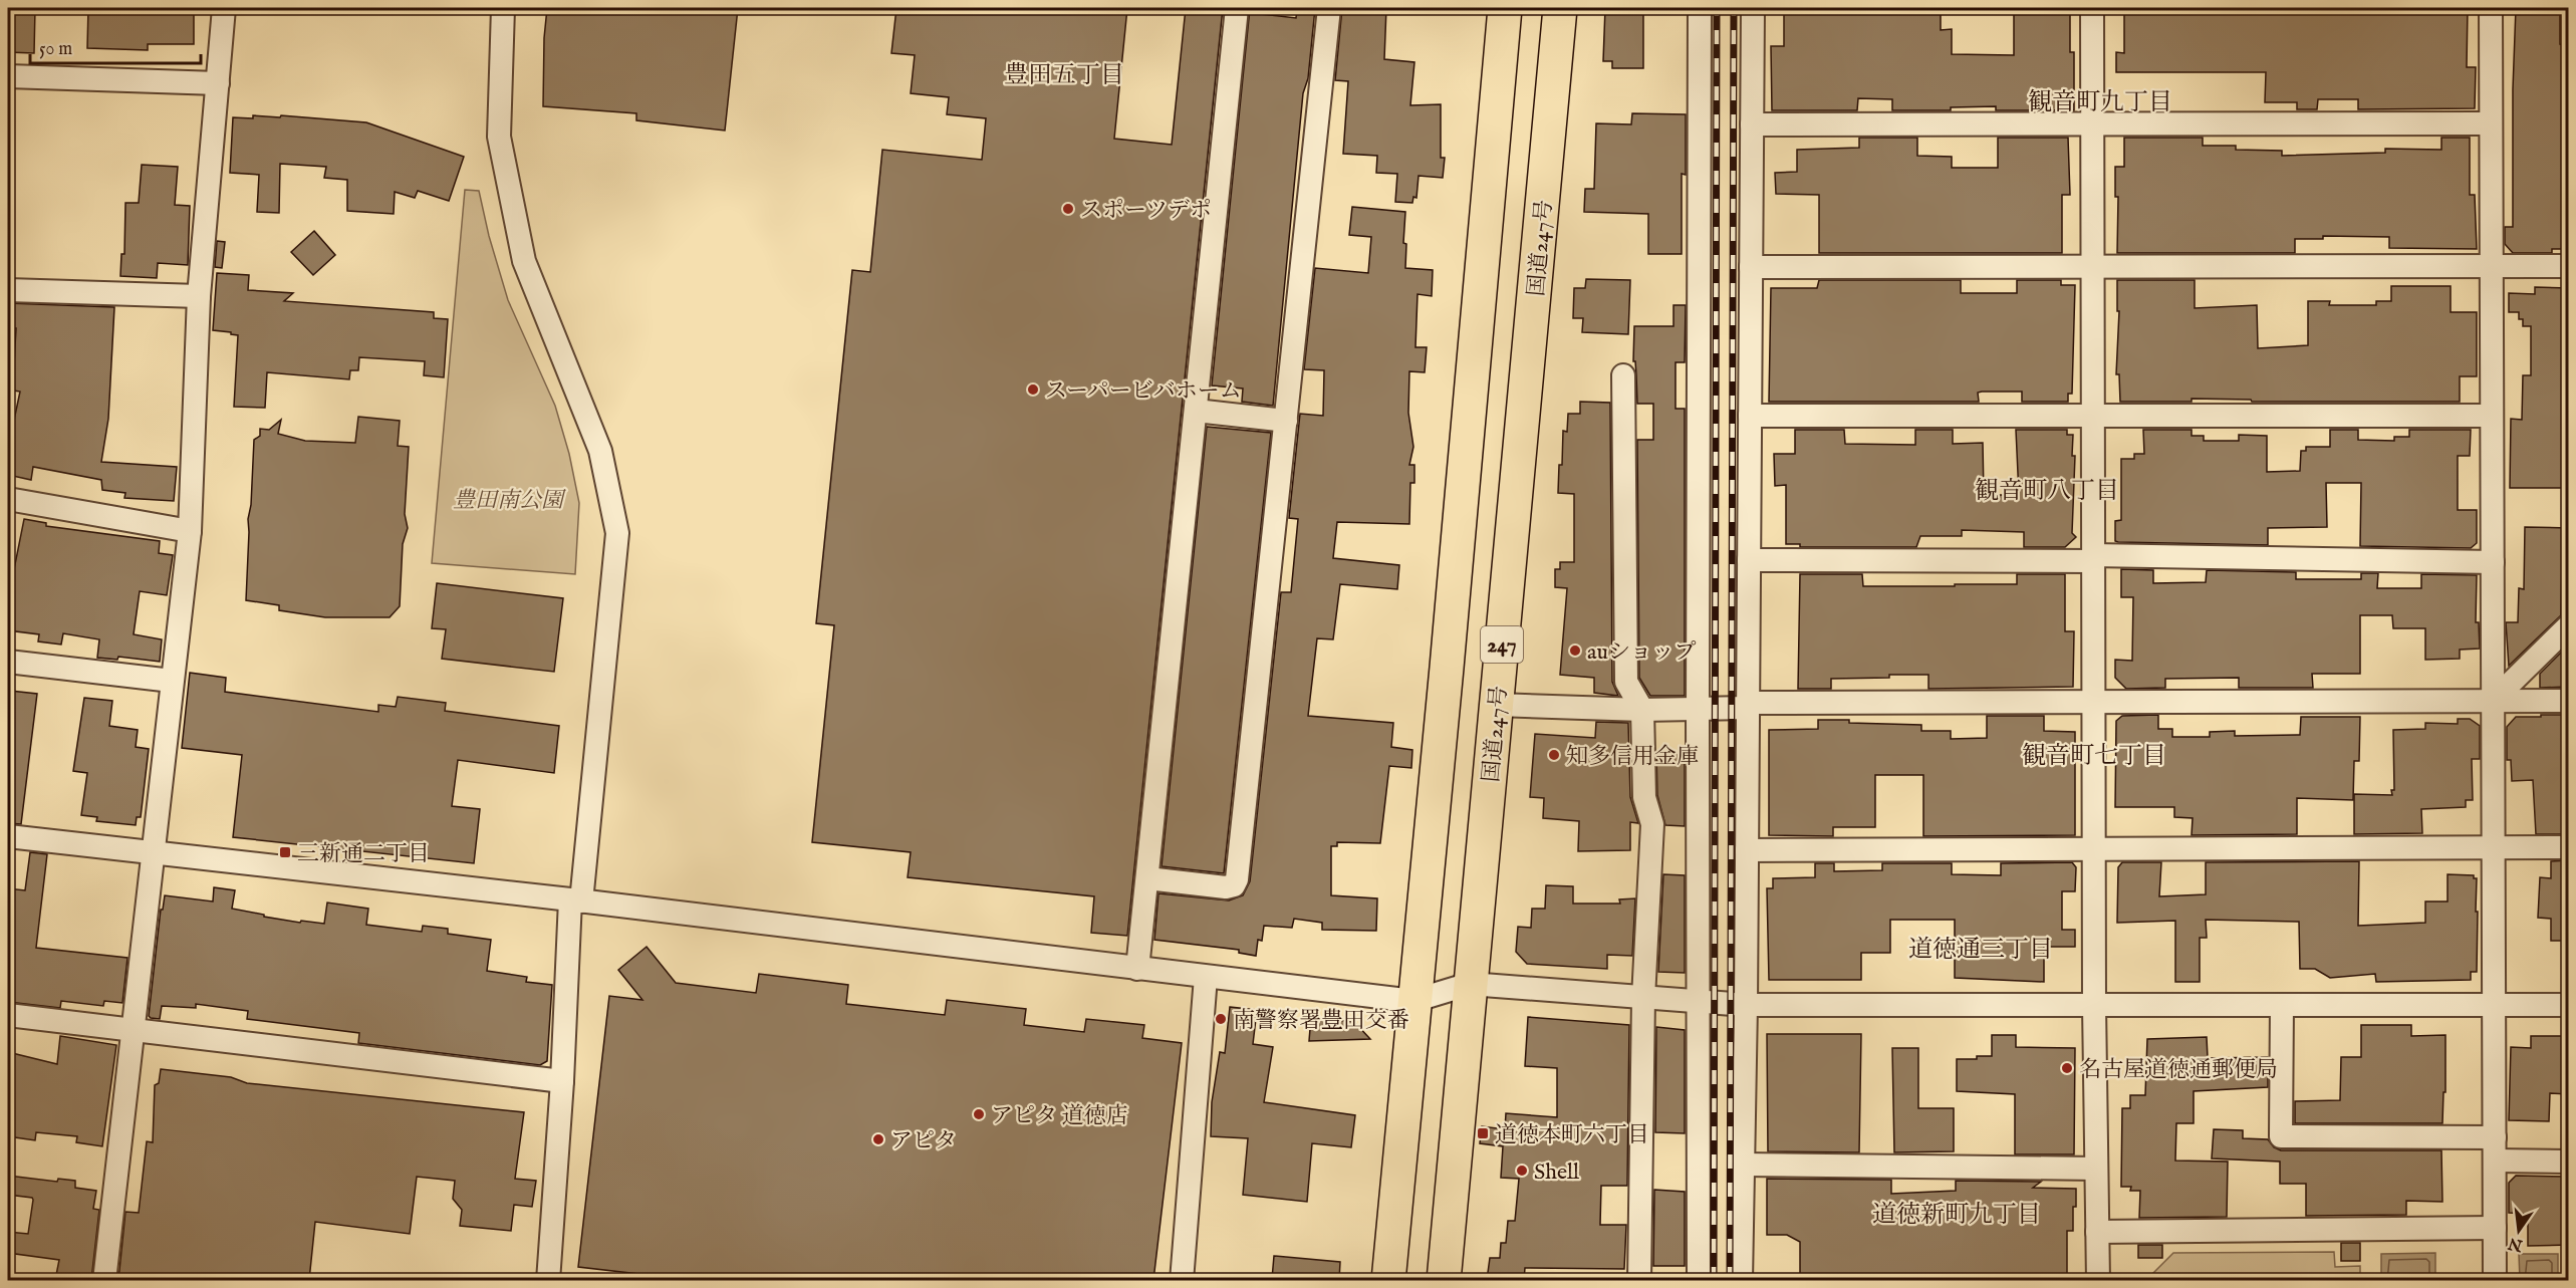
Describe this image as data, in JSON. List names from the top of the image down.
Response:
{
  "streets": {
    "highway": ["国道247号", "247"]
  },
  "districts": [
    "豊田五丁目",
    "観音町九丁目",
    "観音町八丁目",
    "観音町七丁目",
    "道徳通三丁目",
    "道徳新町九丁目"
  ],
  "parks": ["豊田南公園"],
  "places": {
    "other": [
      "スポーツデポ",
      "スーパービバホーム",
      "auショップ",
      "知多信用金庫",
      "南警察署豊田交番",
      "名古屋道徳通郵便局",
      "アピタ 道徳店",
      "アピタ",
      "Shell"
    ],
    "transit": ["三新通二丁目", "道徳本町六丁目"]
  },
  "scale_bar": "50 m",
  "north": "bottom"
}
